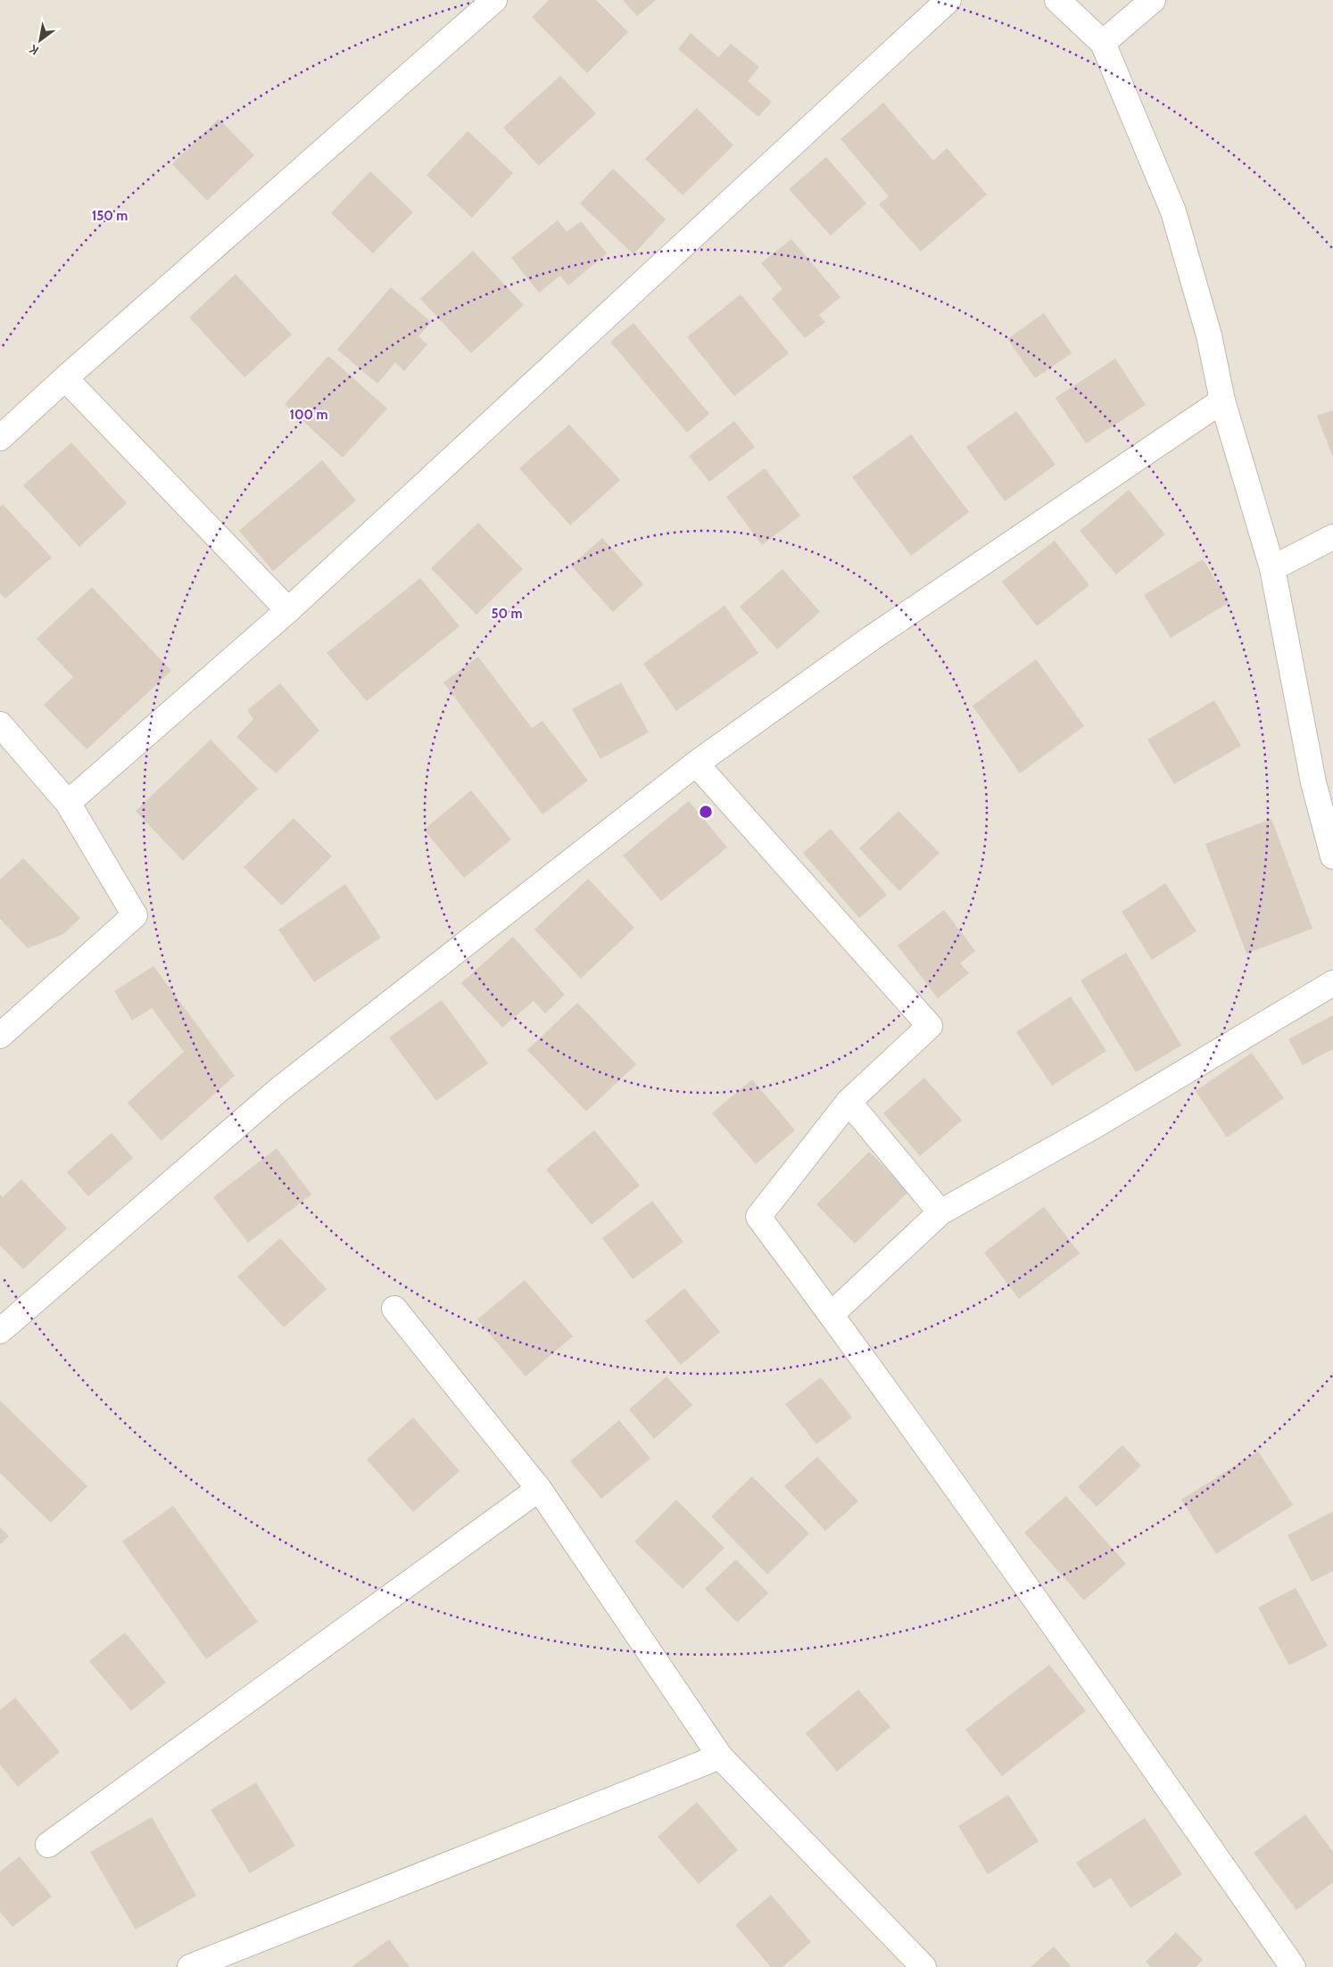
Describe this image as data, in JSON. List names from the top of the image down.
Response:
{
  "north": "bottom left",
  "rings": ["150 m", "100 m", "50 m"]
}
